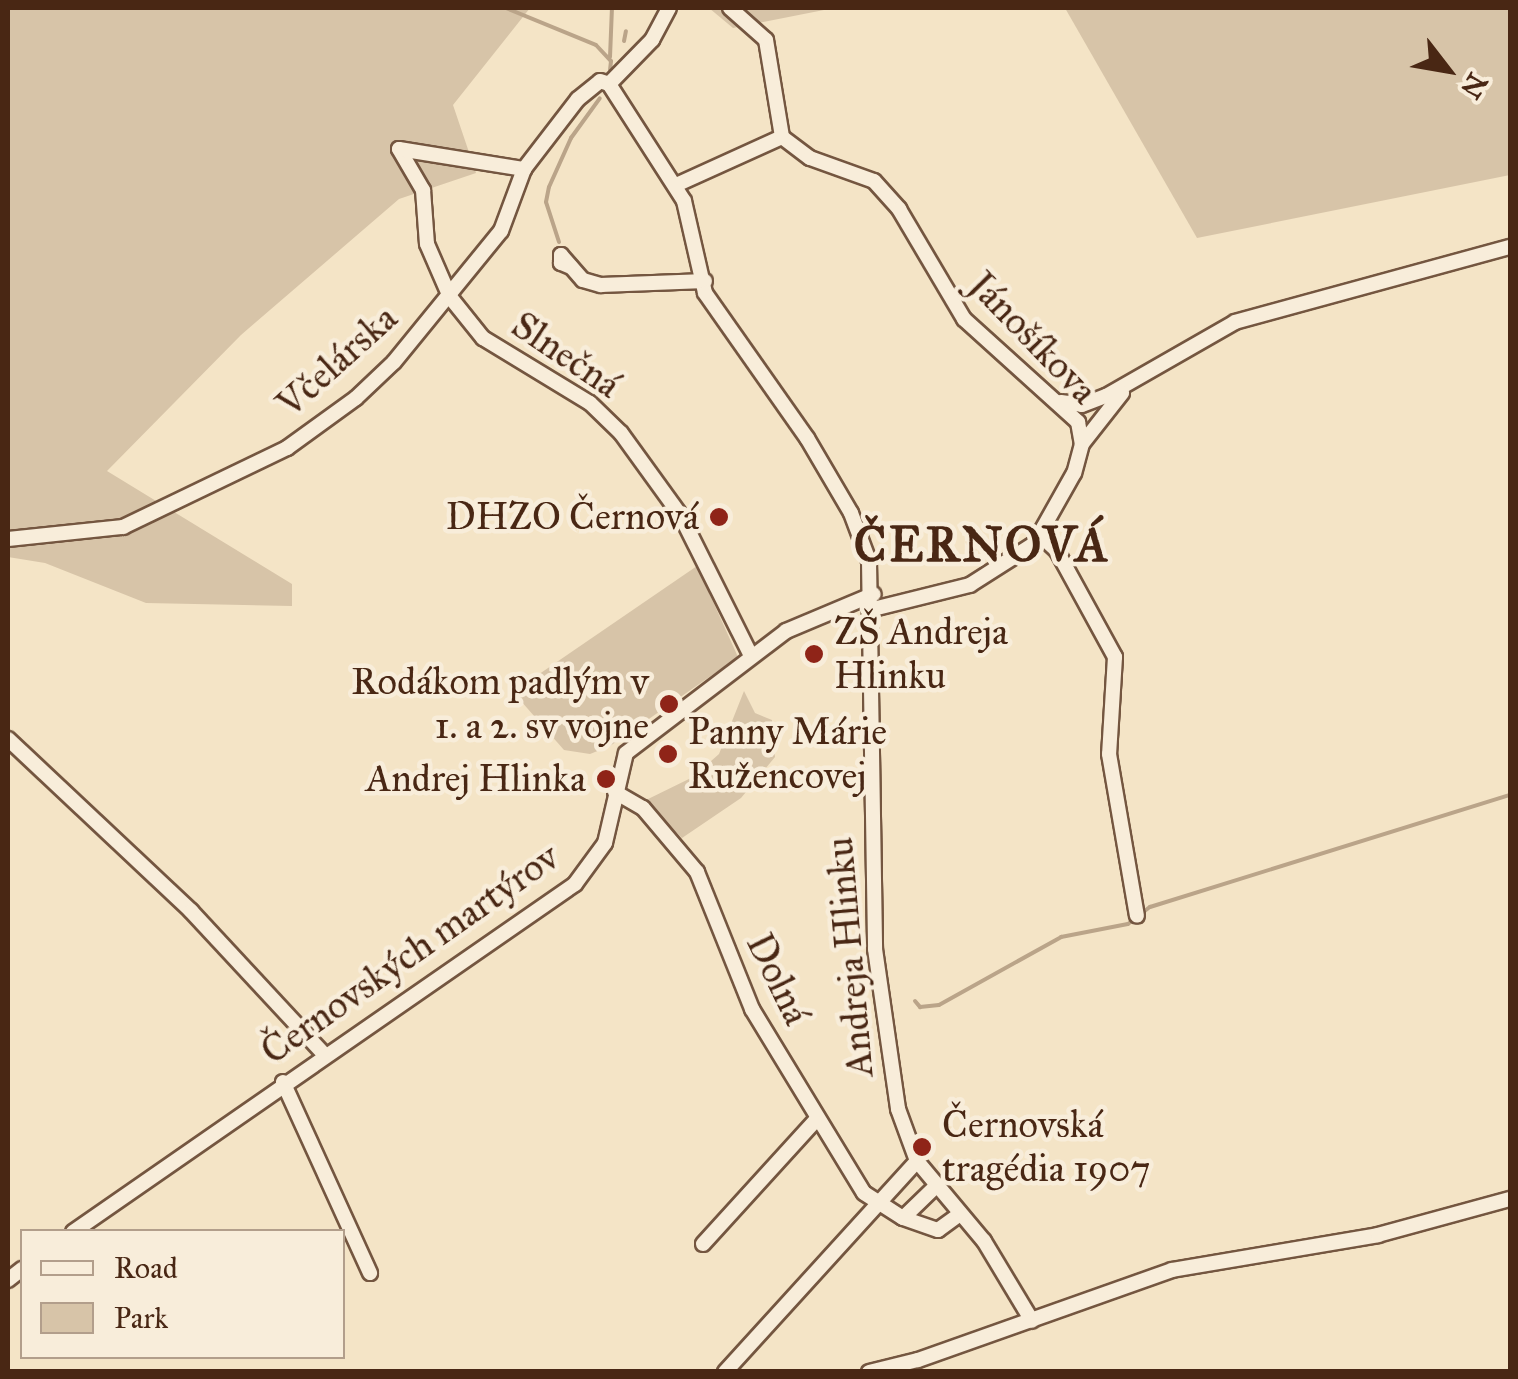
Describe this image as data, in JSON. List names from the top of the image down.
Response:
{
  "streets": {
    "street": [
      "Jánošíkova",
      "Slnečná",
      "Včelárska",
      "Černovských martýrov",
      "Andreja Hlinku",
      "Dolná"
    ]
  },
  "crossings": [
    ["Jánošíkova", "Černovských martýrov"],
    ["Jánošíkova", "Andreja Hlinku"],
    ["Slnečná", "Včelárska"],
    ["Slnečná", "Černovských martýrov"],
    ["Černovských martýrov", "Andreja Hlinku"],
    ["Černovských martýrov", "Dolná"]
  ],
  "districts": ["ČERNOVÁ"],
  "places": [
    "DHZO Černová",
    "ZŠ Andreja Hlinku",
    "Rodákom padlým v 1. a 2. sv vojne",
    "Panny Márie Ružencovej",
    "Andrej Hlinka",
    "Černovská tragédia 1907"
  ],
  "legend": ["Road", "Park"],
  "north": "bottom right"
}
